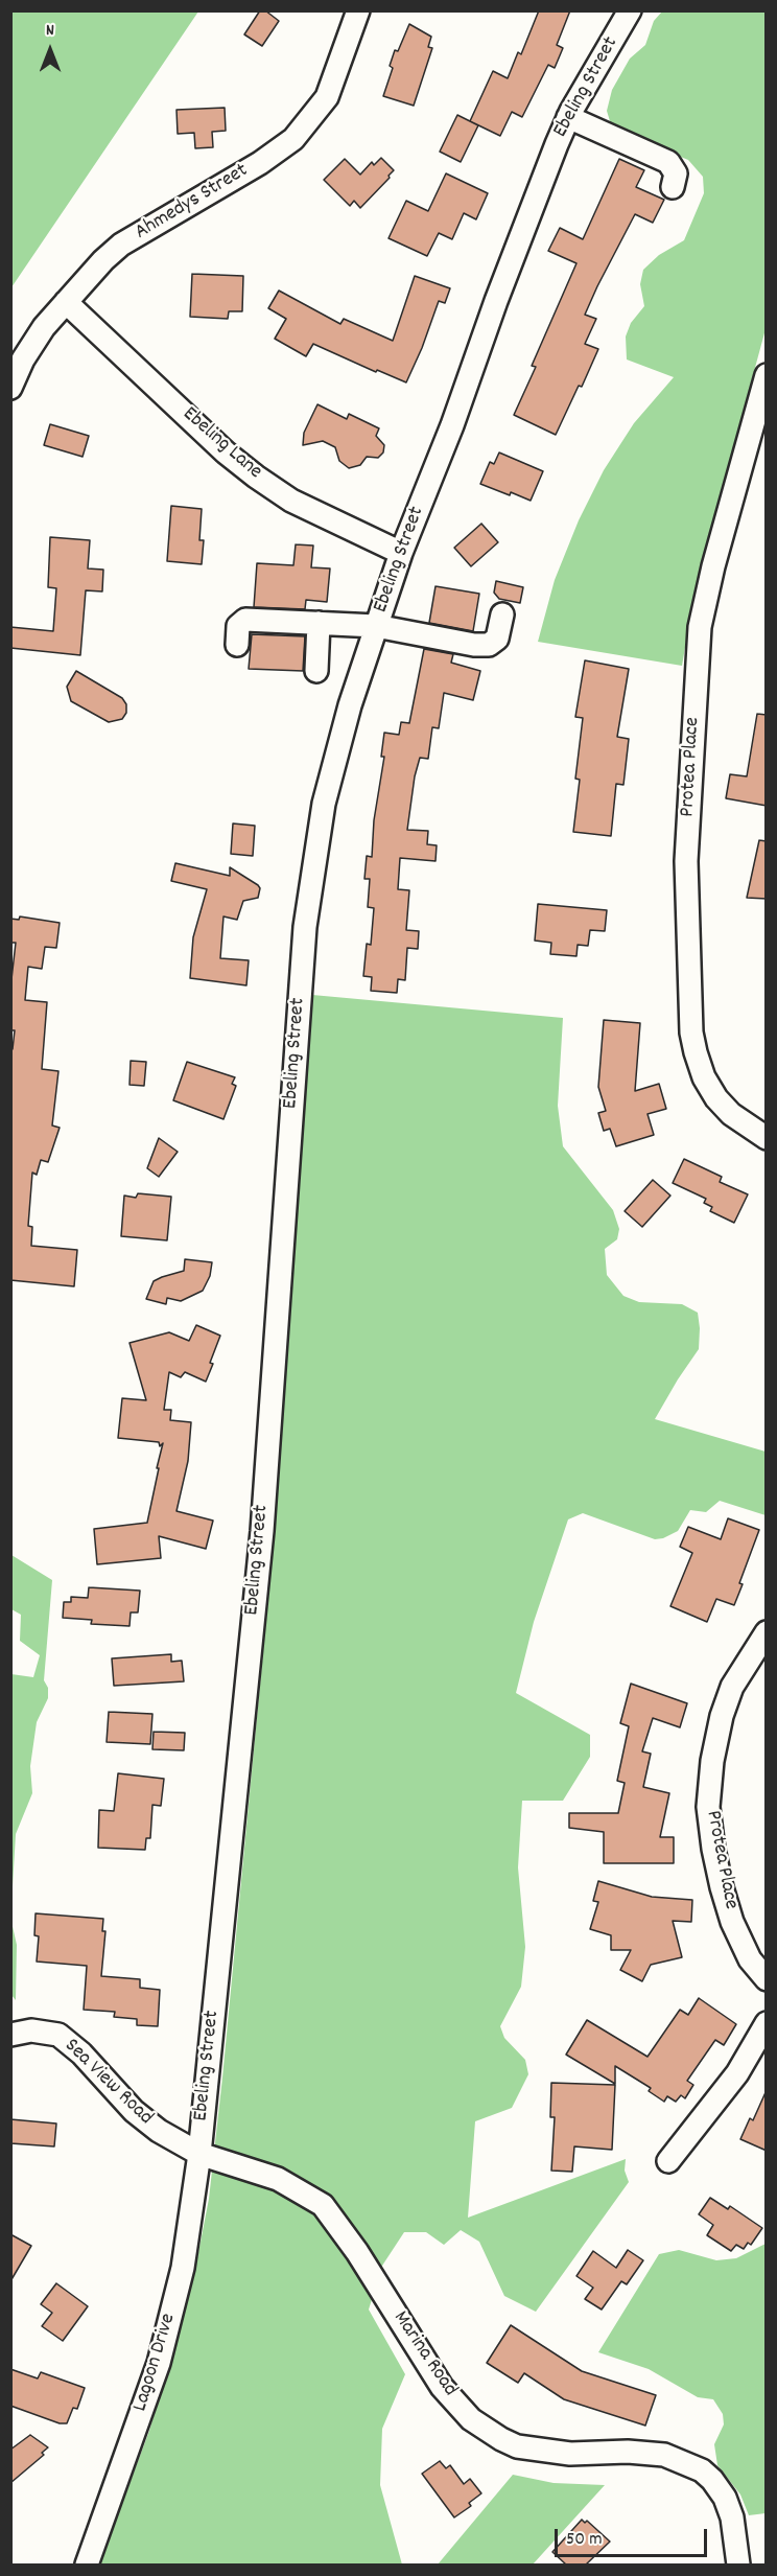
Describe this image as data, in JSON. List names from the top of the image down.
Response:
{
  "streets": {
    "street": [
      "Ebeling Street",
      "Ahmedys Street",
      "Ebeling Lane",
      "Protea Place",
      "Sea View Road",
      "Marina Road",
      "Lagoon Drive"
    ]
  },
  "crossings": [
    ["Ebeling Street", "Ebeling Lane"],
    ["Ebeling Street", "Sea View Road"],
    ["Ebeling Street", "Marina Road"],
    ["Ebeling Street", "Lagoon Drive"],
    ["Ahmedys Street", "Ebeling Lane"],
    ["Sea View Road", "Marina Road"],
    ["Sea View Road", "Lagoon Drive"],
    ["Marina Road", "Lagoon Drive"]
  ],
  "scale_bar": "50 m",
  "north": "top"
}
